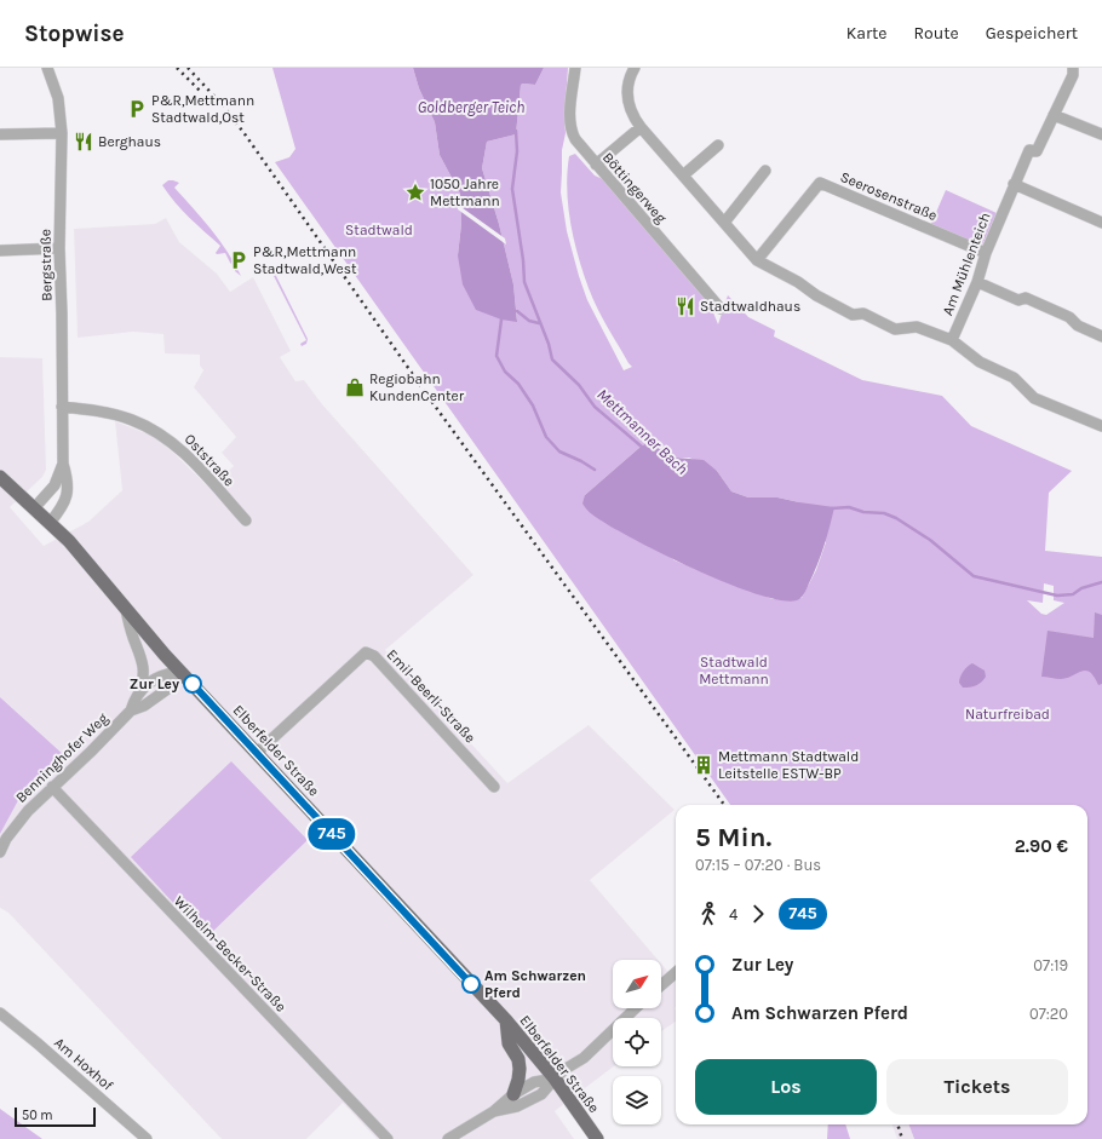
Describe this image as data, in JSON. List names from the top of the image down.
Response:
{
  "streets": {
    "main road": ["Elberfelder Straße"],
    "street": [
      "Böttingerweg",
      "Seerosenstraße",
      "Am Mühlenteich",
      "Bergstraße",
      "Oststraße",
      "Emil-Beerli-Straße",
      "Benninghofer Weg",
      "Wilhelm-Becker-Straße",
      "Am Hoxhof"
    ]
  },
  "crossings": [
    ["Seerosenstraße", "Am Mühlenteich"],
    ["Bergstraße", "Oststraße"],
    ["Bergstraße", "Elberfelder Straße"],
    ["Emil-Beerli-Straße", "Elberfelder Straße"],
    ["Elberfelder Straße", "Benninghofer Weg"],
    ["Benninghofer Weg", "Wilhelm-Becker-Straße"]
  ],
  "water": ["Goldberger Teich", "Mettmanner Bach"],
  "parks": ["Stadtwald", "Stadtwald Mettmann", "Naturfreibad"],
  "places": {
    "parking": ["P&R,Mettmann Stadtwald,Ost", "P&R,Mettmann Stadtwald,West"],
    "restaurant": ["Berghaus", "Stadtwaldhaus"],
    "place": ["1050 Jahre Mettmann"],
    "shop": ["Regiobahn KundenCenter"],
    "other": ["Zur Ley", "Am Schwarzen Pferd"],
    "building": ["Mettmann Stadtwald Leitstelle ESTW-BP"]
  },
  "lines": ["bus line 745"],
  "scale_bar": "50 m",
  "north": "top right",
  "page": {
    "header": "Stopwise",
    "nav": ["Karte", "Route", "Gespeichert"],
    "on_map": "745",
    "heading": ["5 Min.", "07:15 – 07:20 · Bus", "2.90 €"],
    "legs": ["4", "745"],
    "list": [
      {
        "name": "Zur Ley",
        "value": "07:19"
      },
      {
        "name": "Am Schwarzen Pferd",
        "value": "07:20"
      }
    ],
    "buttons": ["Los", "Tickets"],
    "scale": "50 m"
  }
}
